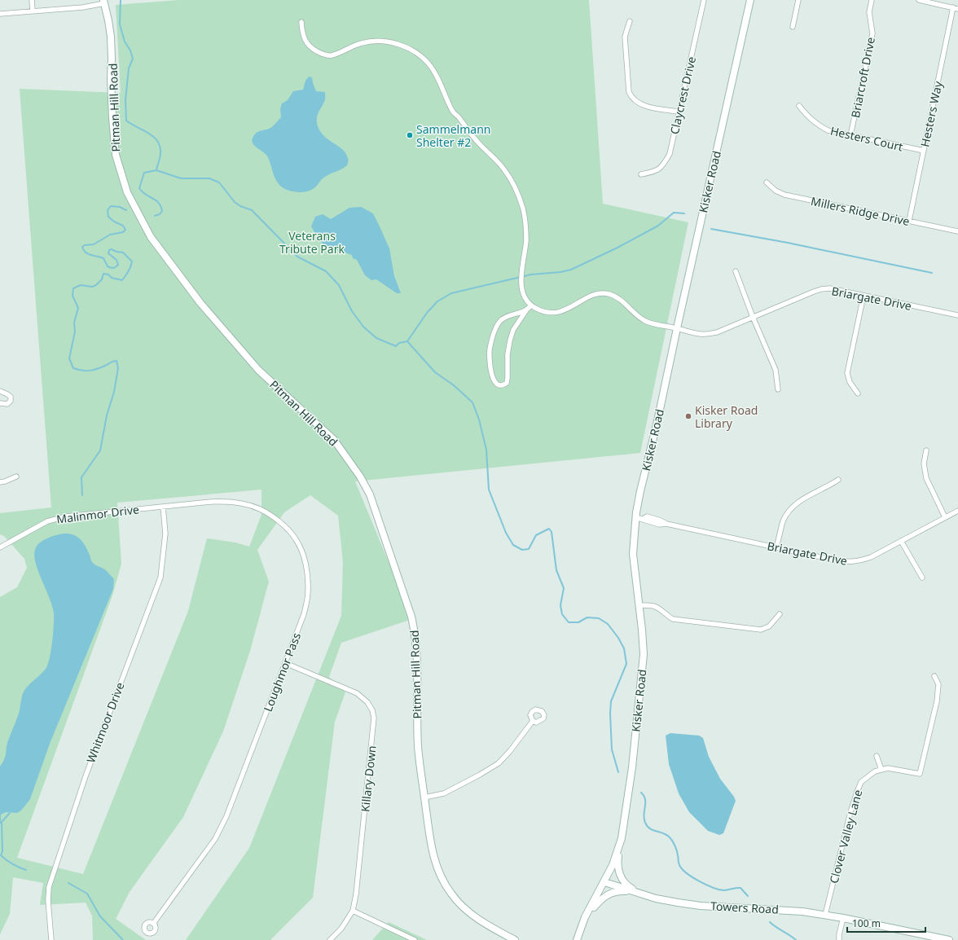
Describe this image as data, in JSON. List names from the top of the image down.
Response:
{
  "streets": {
    "main road": ["Pitman Hill Road", "Kisker Road", "Towers Road"],
    "street": [
      "Briarcroft Drive",
      "Claycrest Drive",
      "Hesters Way",
      "Hesters Court",
      "Millers Ridge Drive",
      "Briargate Drive",
      "Malinmor Drive",
      "Loughmor Pass",
      "Whitmoor Drive",
      "Killary Down",
      "Clover Valley Lane"
    ]
  },
  "crossings": [
    ["Briarcroft Drive", "Hesters Court"],
    ["Hesters Way", "Hesters Court"],
    ["Hesters Way", "Millers Ridge Drive"],
    ["Kisker Road", "Briargate Drive"],
    ["Kisker Road", "Towers Road"],
    ["Malinmor Drive", "Loughmor Pass"],
    ["Malinmor Drive", "Whitmoor Drive"],
    ["Loughmor Pass", "Whitmoor Drive"],
    ["Loughmor Pass", "Killary Down"],
    ["Clover Valley Lane", "Towers Road"]
  ],
  "parks": ["Veterans Tribute Park"],
  "places": ["Sammelmann Shelter #2", "Kisker Road Library"],
  "scale_bar": "100 m"
}
